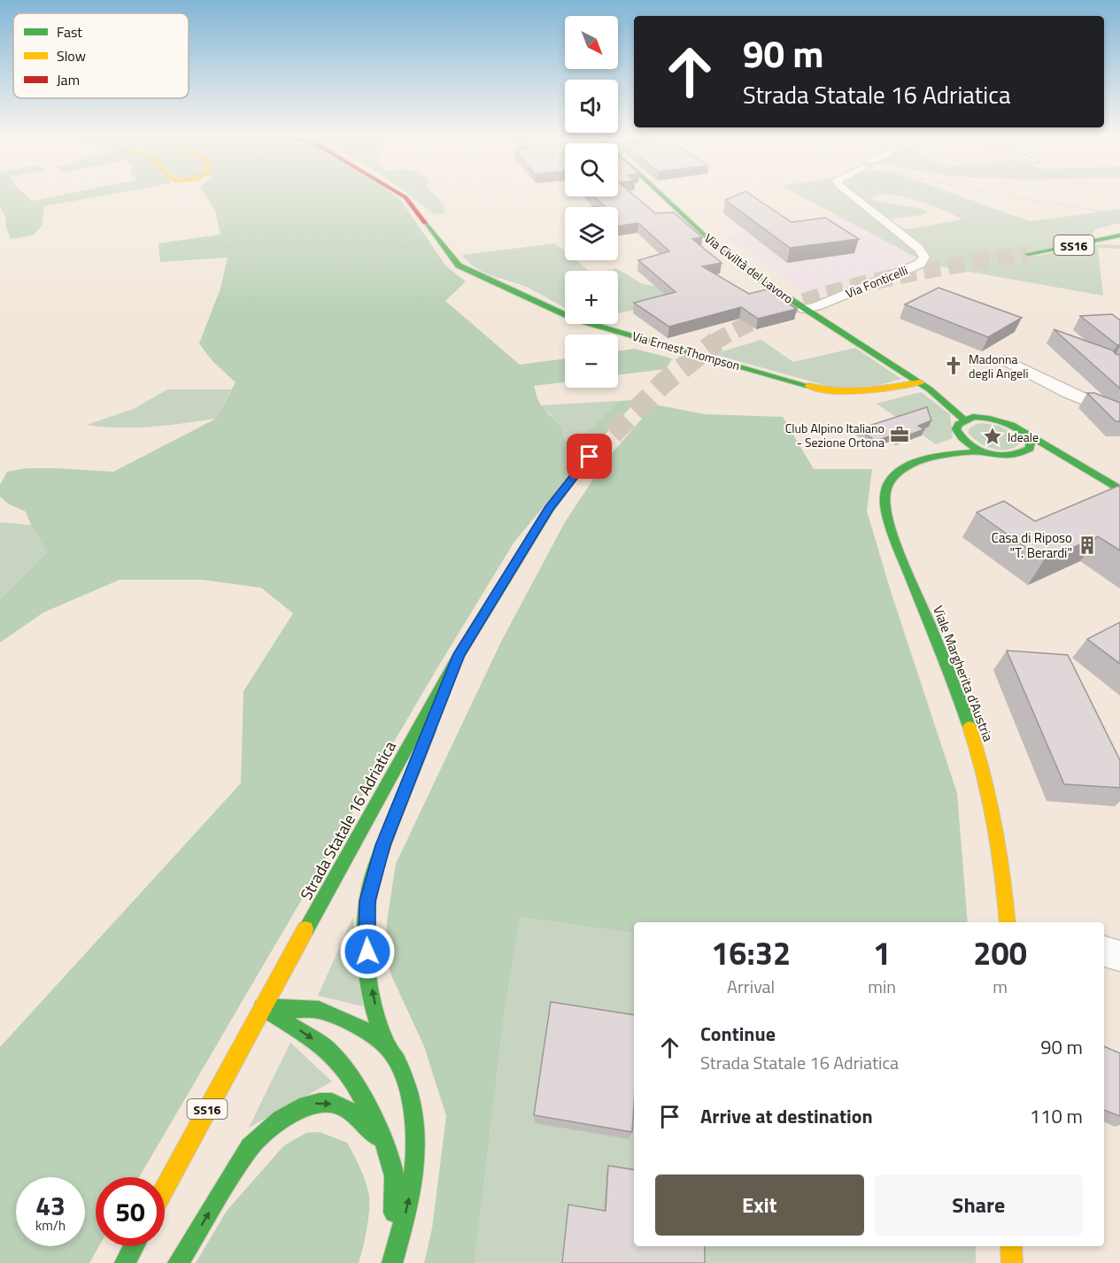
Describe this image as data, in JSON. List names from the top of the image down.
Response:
{
  "streets": {
    "main road": [
      "SS16",
      "Via Civiltà del Lavoro",
      "Via Ernest Thompson",
      "Viale Margherita d'Austria",
      "Strada Statale 16 Adriatica"
    ],
    "street": ["Via Fonticelli"]
  },
  "crossings": [
    ["Via Civiltà del Lavoro", "Via Fonticelli"],
    ["Via Civiltà del Lavoro", "Via Ernest Thompson"],
    ["Via Civiltà del Lavoro", "Viale Margherita d'Austria"]
  ],
  "places": {
    "church": ["Madonna degli Angeli"],
    "office": ["Club Alpino Italiano - Sezione Ortona"],
    "place": ["Ideale"],
    "building": ["Casa di Riposo \"T. Berardi\""]
  },
  "legend": ["Fast", "Slow", "Jam"],
  "north": "bottom right",
  "page": {
    "map_buttons": ["+", "−"],
    "turn": ["90 m", "Strada Statale 16 Adriatica"],
    "eta": [
      "16:32",
      "Arrival",
      "1",
      "min",
      "200",
      "m"
    ],
    "list": [
      {
        "name": "Continue",
        "note": "Strada Statale 16 Adriatica",
        "value": "90 m"
      },
      {
        "name": "Arrive at destination",
        "value": "110 m"
      }
    ],
    "buttons": ["Exit", "Share"],
    "speed": "43 km/h",
    "limit": "50"
  }
}
